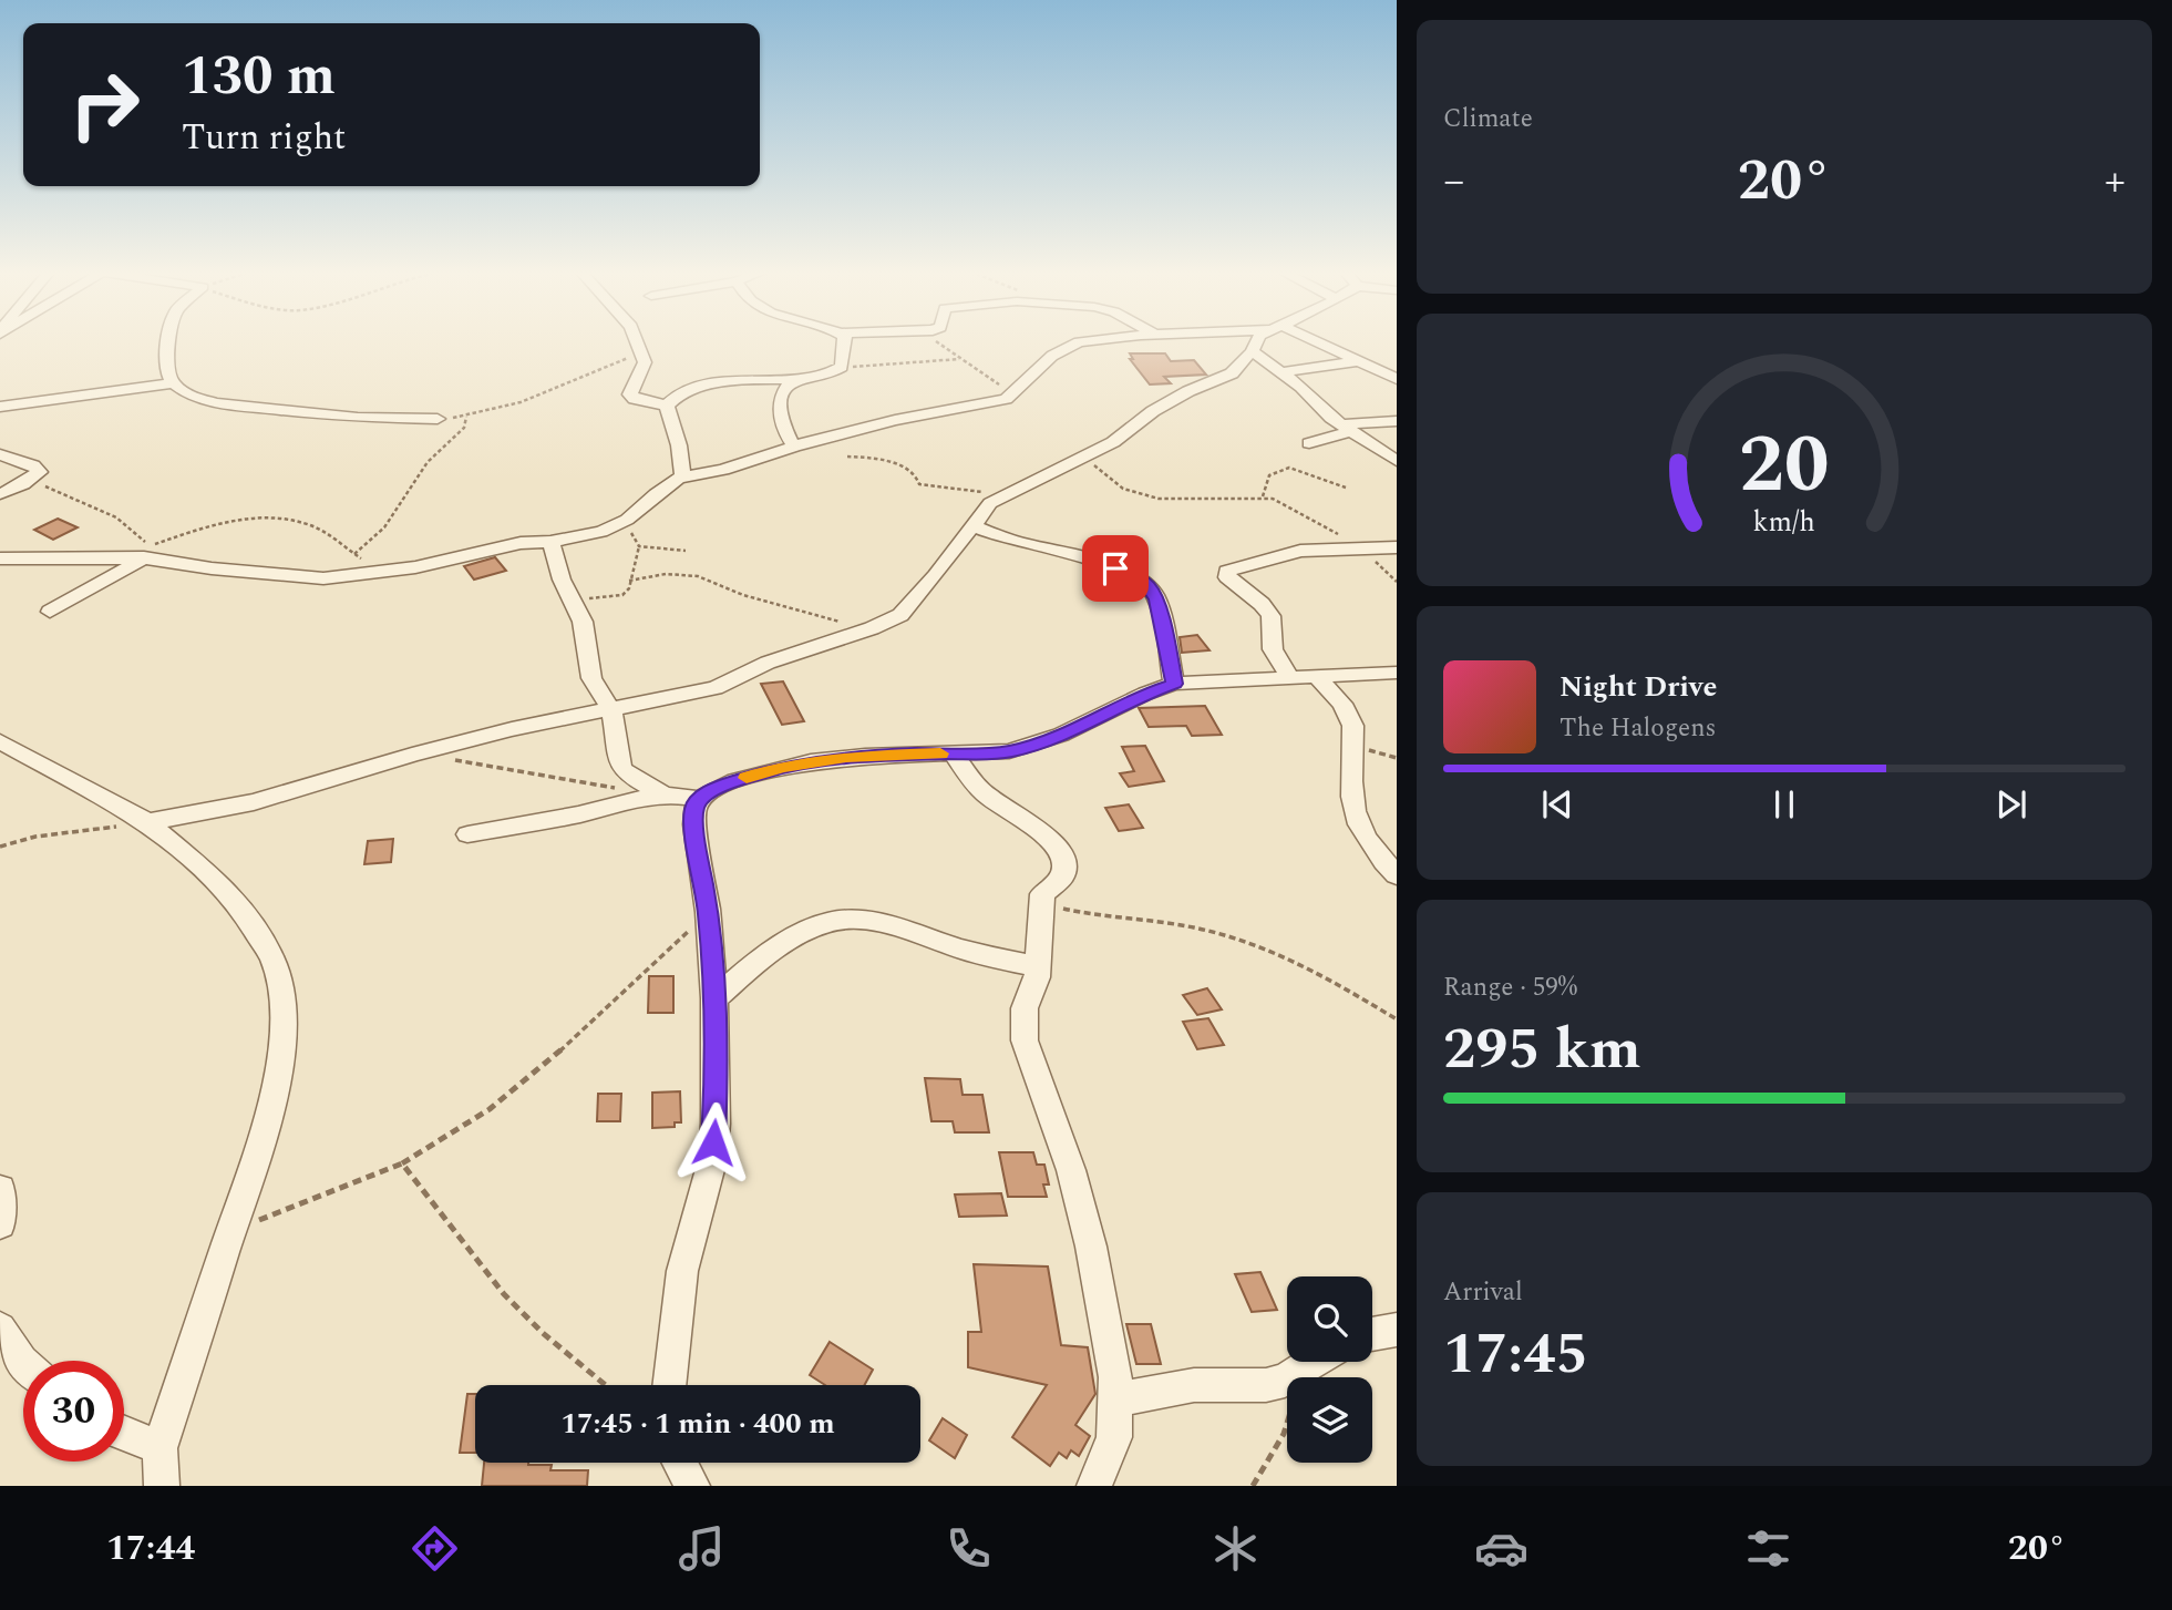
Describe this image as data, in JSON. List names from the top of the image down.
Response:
{
  "page": {
    "tile": [
      "Climate",
      ["Range · 59%", "295 km"],
      ["Arrival", "17:45"]
    ],
    "turn": ["130 m", "Turn right"],
    "heat": ["−", "20°", "+"],
    "song": ["Night Drive", "The Halogens"],
    "limit": "30",
    "trip": "17:45 · 1 min · 400 m",
    "tabs": ["17:44", "20°"],
    "gauge": ["20", "km/h"]
  }
}
